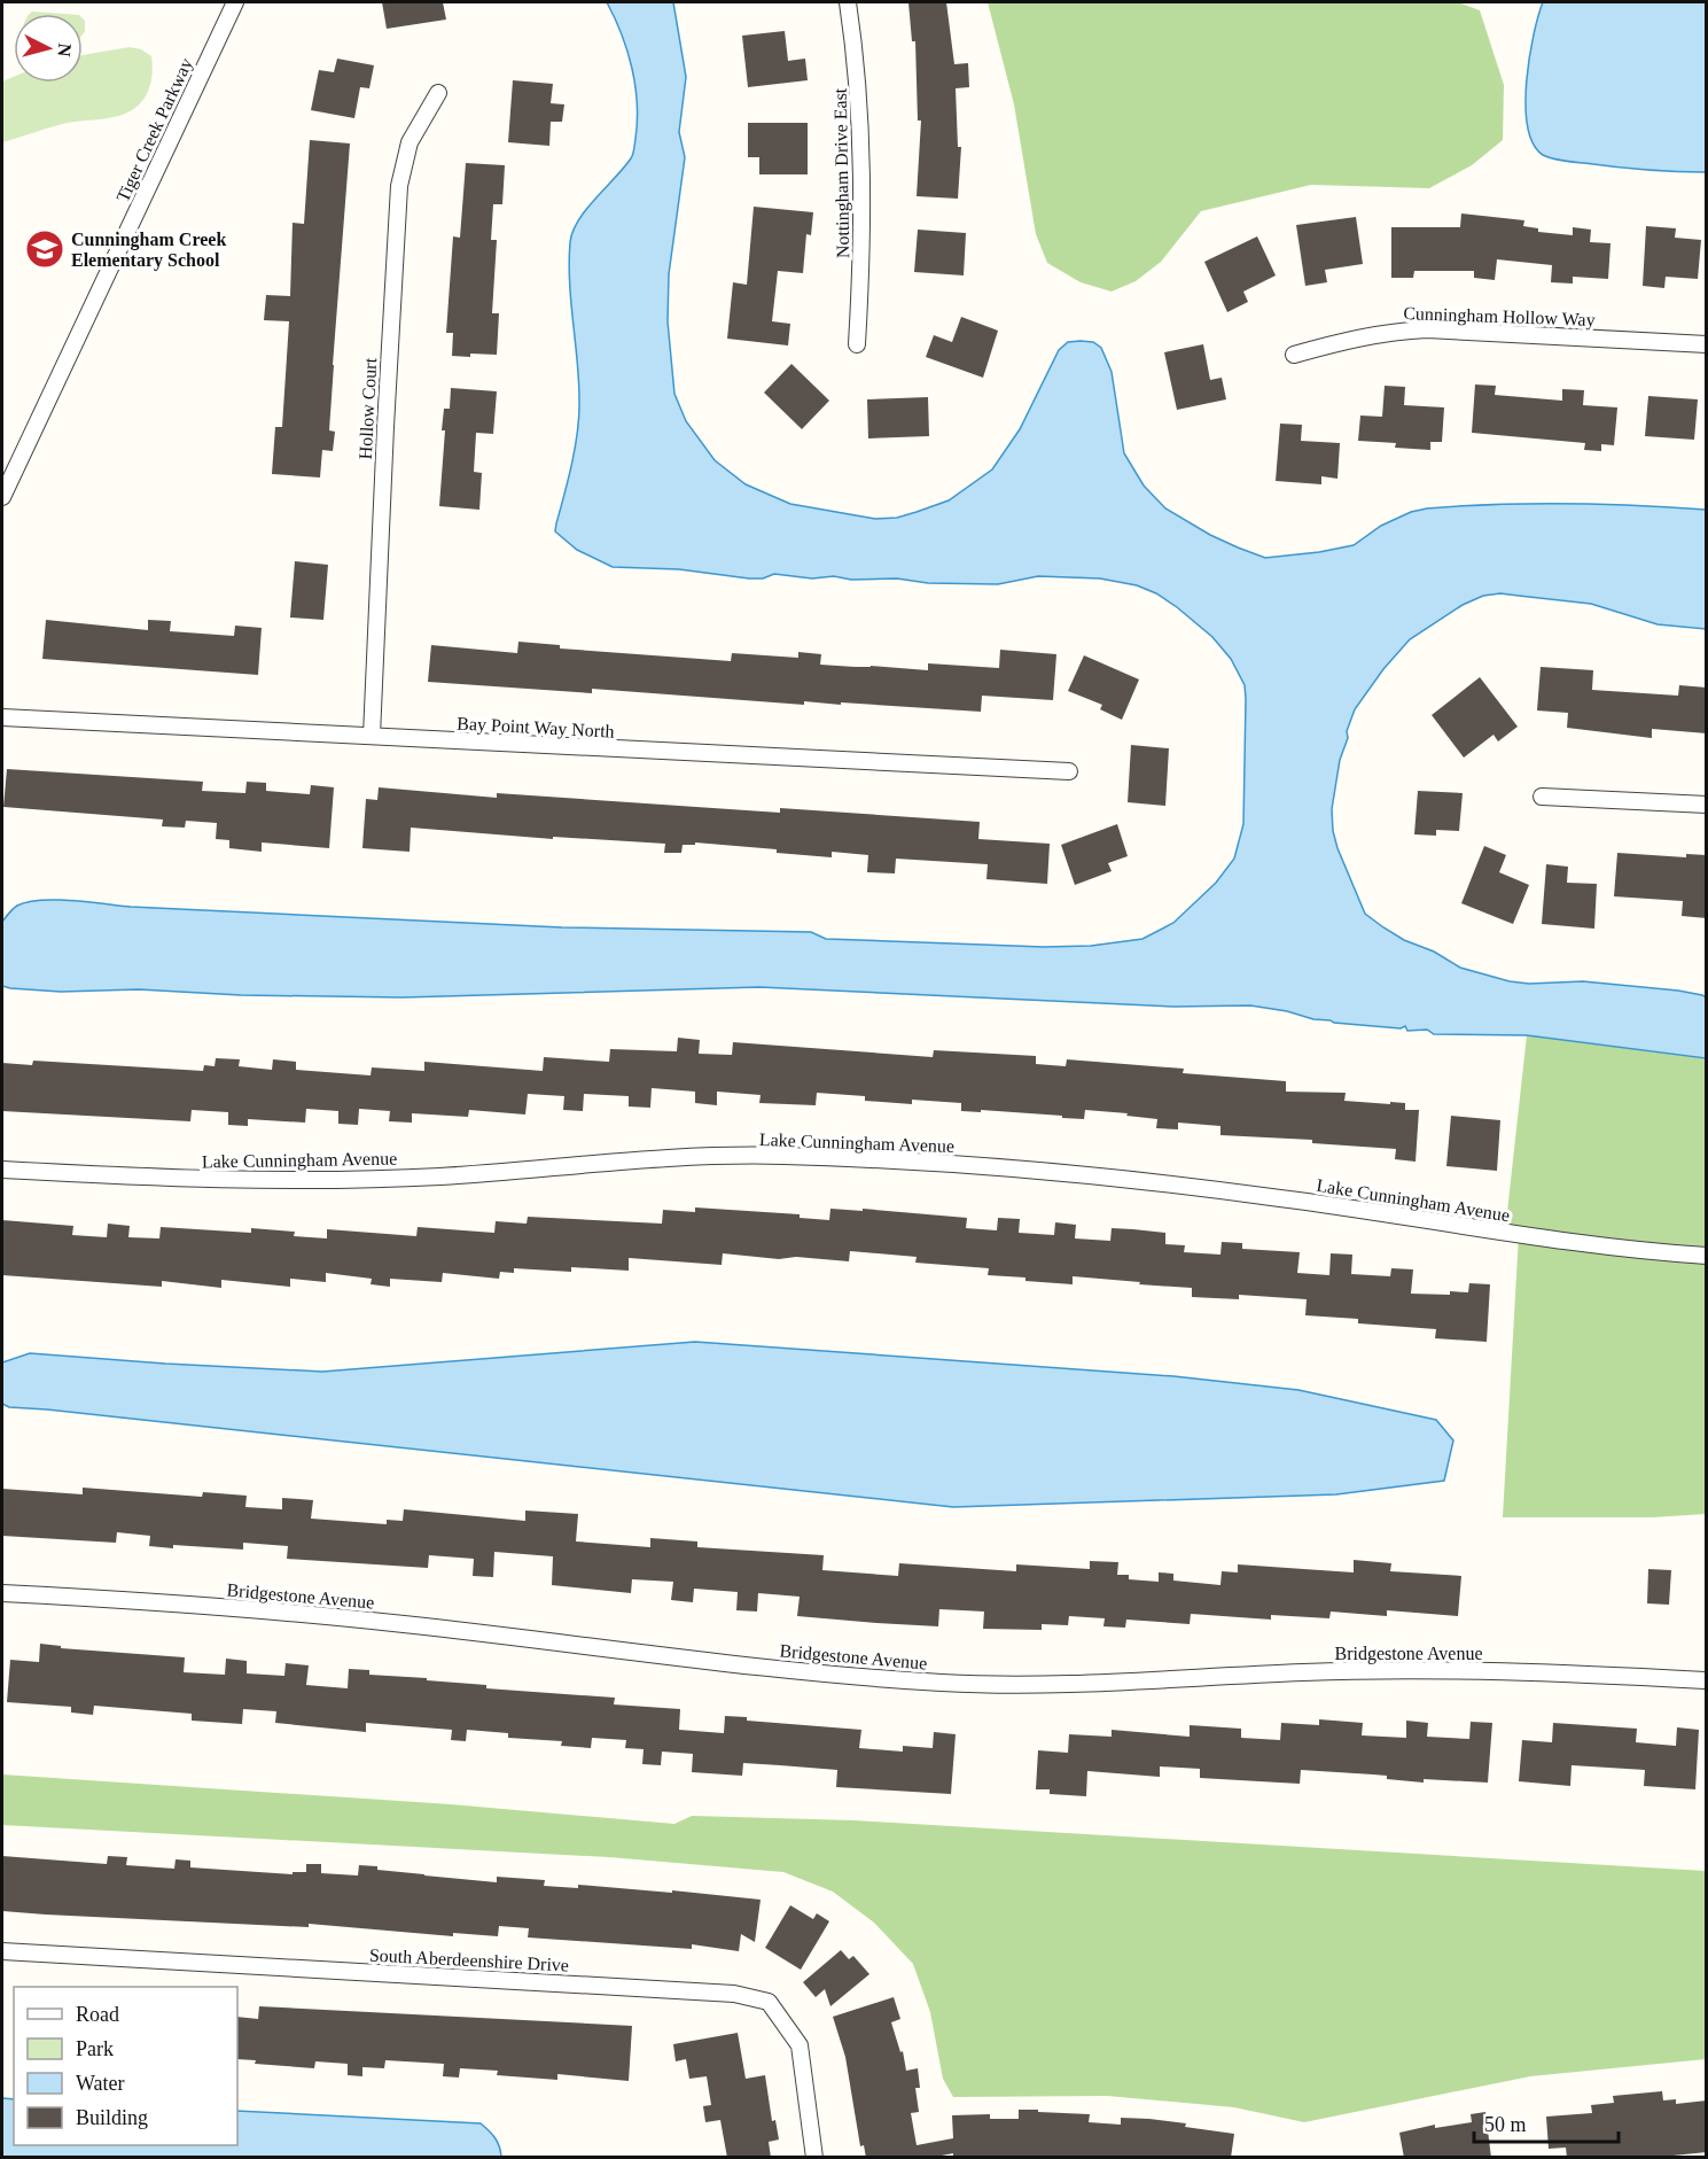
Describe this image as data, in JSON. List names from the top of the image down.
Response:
{
  "streets": {
    "street": [
      "Tiger Creek Parkway",
      "Nottingham Drive East",
      "Cunningham Hollow Way",
      "Hollow Court",
      "Bay Point Way North",
      "Lake Cunningham Avenue",
      "Bridgestone Avenue",
      "South Aberdeenshire Drive"
    ]
  },
  "crossings": [
    ["Hollow Court", "Bay Point Way North"]
  ],
  "places": {
    "school or university": ["Cunningham Creek Elementary School"]
  },
  "legend": [
    "Road",
    "Park",
    "Water",
    "Building"
  ],
  "scale_bar": "50 m",
  "north": "right"
}
